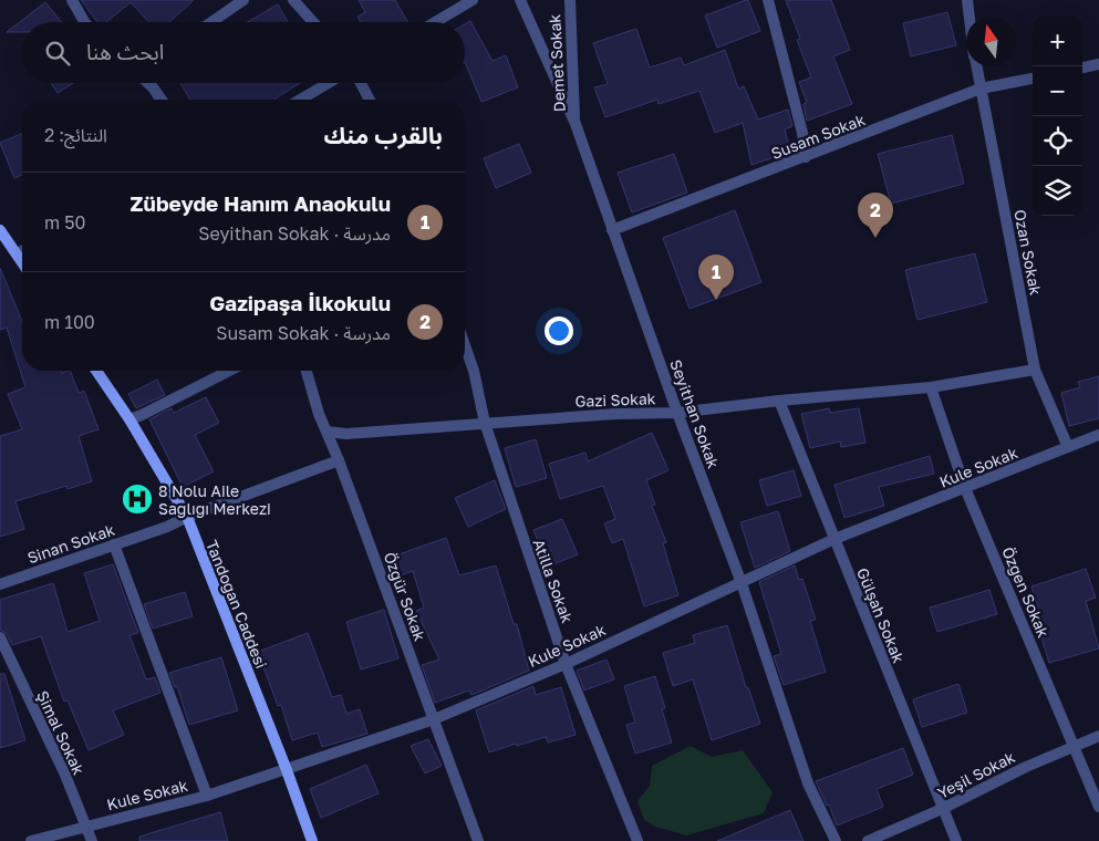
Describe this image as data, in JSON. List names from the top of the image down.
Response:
{
  "streets": {
    "street": [
      "Demet Sokak",
      "Susam Sokak",
      "Ozan Sokak",
      "Gazi Sokak",
      "Seyithan Sokak",
      "Kule Sokak",
      "Sinan Sokak",
      "Atilla Sokak",
      "Özgen Sokak",
      "Özgür Sokak",
      "Tandoğan Caddesi",
      "Gülşah Sokak",
      "Şimal Sokak",
      "Yeşil Sokak"
    ]
  },
  "crossings": [
    ["Demet Sokak", "Seyithan Sokak"],
    ["Susam Sokak", "Ozan Sokak"],
    ["Susam Sokak", "Seyithan Sokak"],
    ["Ozan Sokak", "Gazi Sokak"],
    ["Ozan Sokak", "Kule Sokak"],
    ["Gazi Sokak", "Seyithan Sokak"],
    ["Gazi Sokak", "Atilla Sokak"],
    ["Gazi Sokak", "Özgen Sokak"],
    ["Gazi Sokak", "Özgür Sokak"],
    ["Gazi Sokak", "Gülşah Sokak"],
    ["Seyithan Sokak", "Kule Sokak"],
    ["Kule Sokak", "Atilla Sokak"],
    ["Kule Sokak", "Özgen Sokak"],
    ["Kule Sokak", "Özgür Sokak"],
    ["Kule Sokak", "Tandoğan Caddesi"],
    ["Kule Sokak", "Gülşah Sokak"],
    ["Kule Sokak", "Şimal Sokak"],
    ["Sinan Sokak", "Özgür Sokak"],
    ["Sinan Sokak", "Tandoğan Caddesi"],
    ["Özgen Sokak", "Yeşil Sokak"],
    ["Gülşah Sokak", "Yeşil Sokak"]
  ],
  "places": {
    "hospital": ["8 Nolu Aile Sağlığı Merkezi"]
  },
  "north": "top",
  "page": {
    "map_buttons": ["+", "−"],
    "search": "ابحث هنا",
    "heading": ["بالقرب منك", "النتائج: 2"],
    "list": [
      {
        "mark": "1",
        "name": "Zübeyde Hanım Anaokulu",
        "note": "مدرسة · Seyithan Sokak",
        "value": "50 m"
      },
      {
        "mark": "2",
        "name": "Gazipaşa İlkokulu",
        "note": "مدرسة · Susam Sokak",
        "value": "100 m"
      }
    ],
    "pins": ["2", "1"]
  }
}
